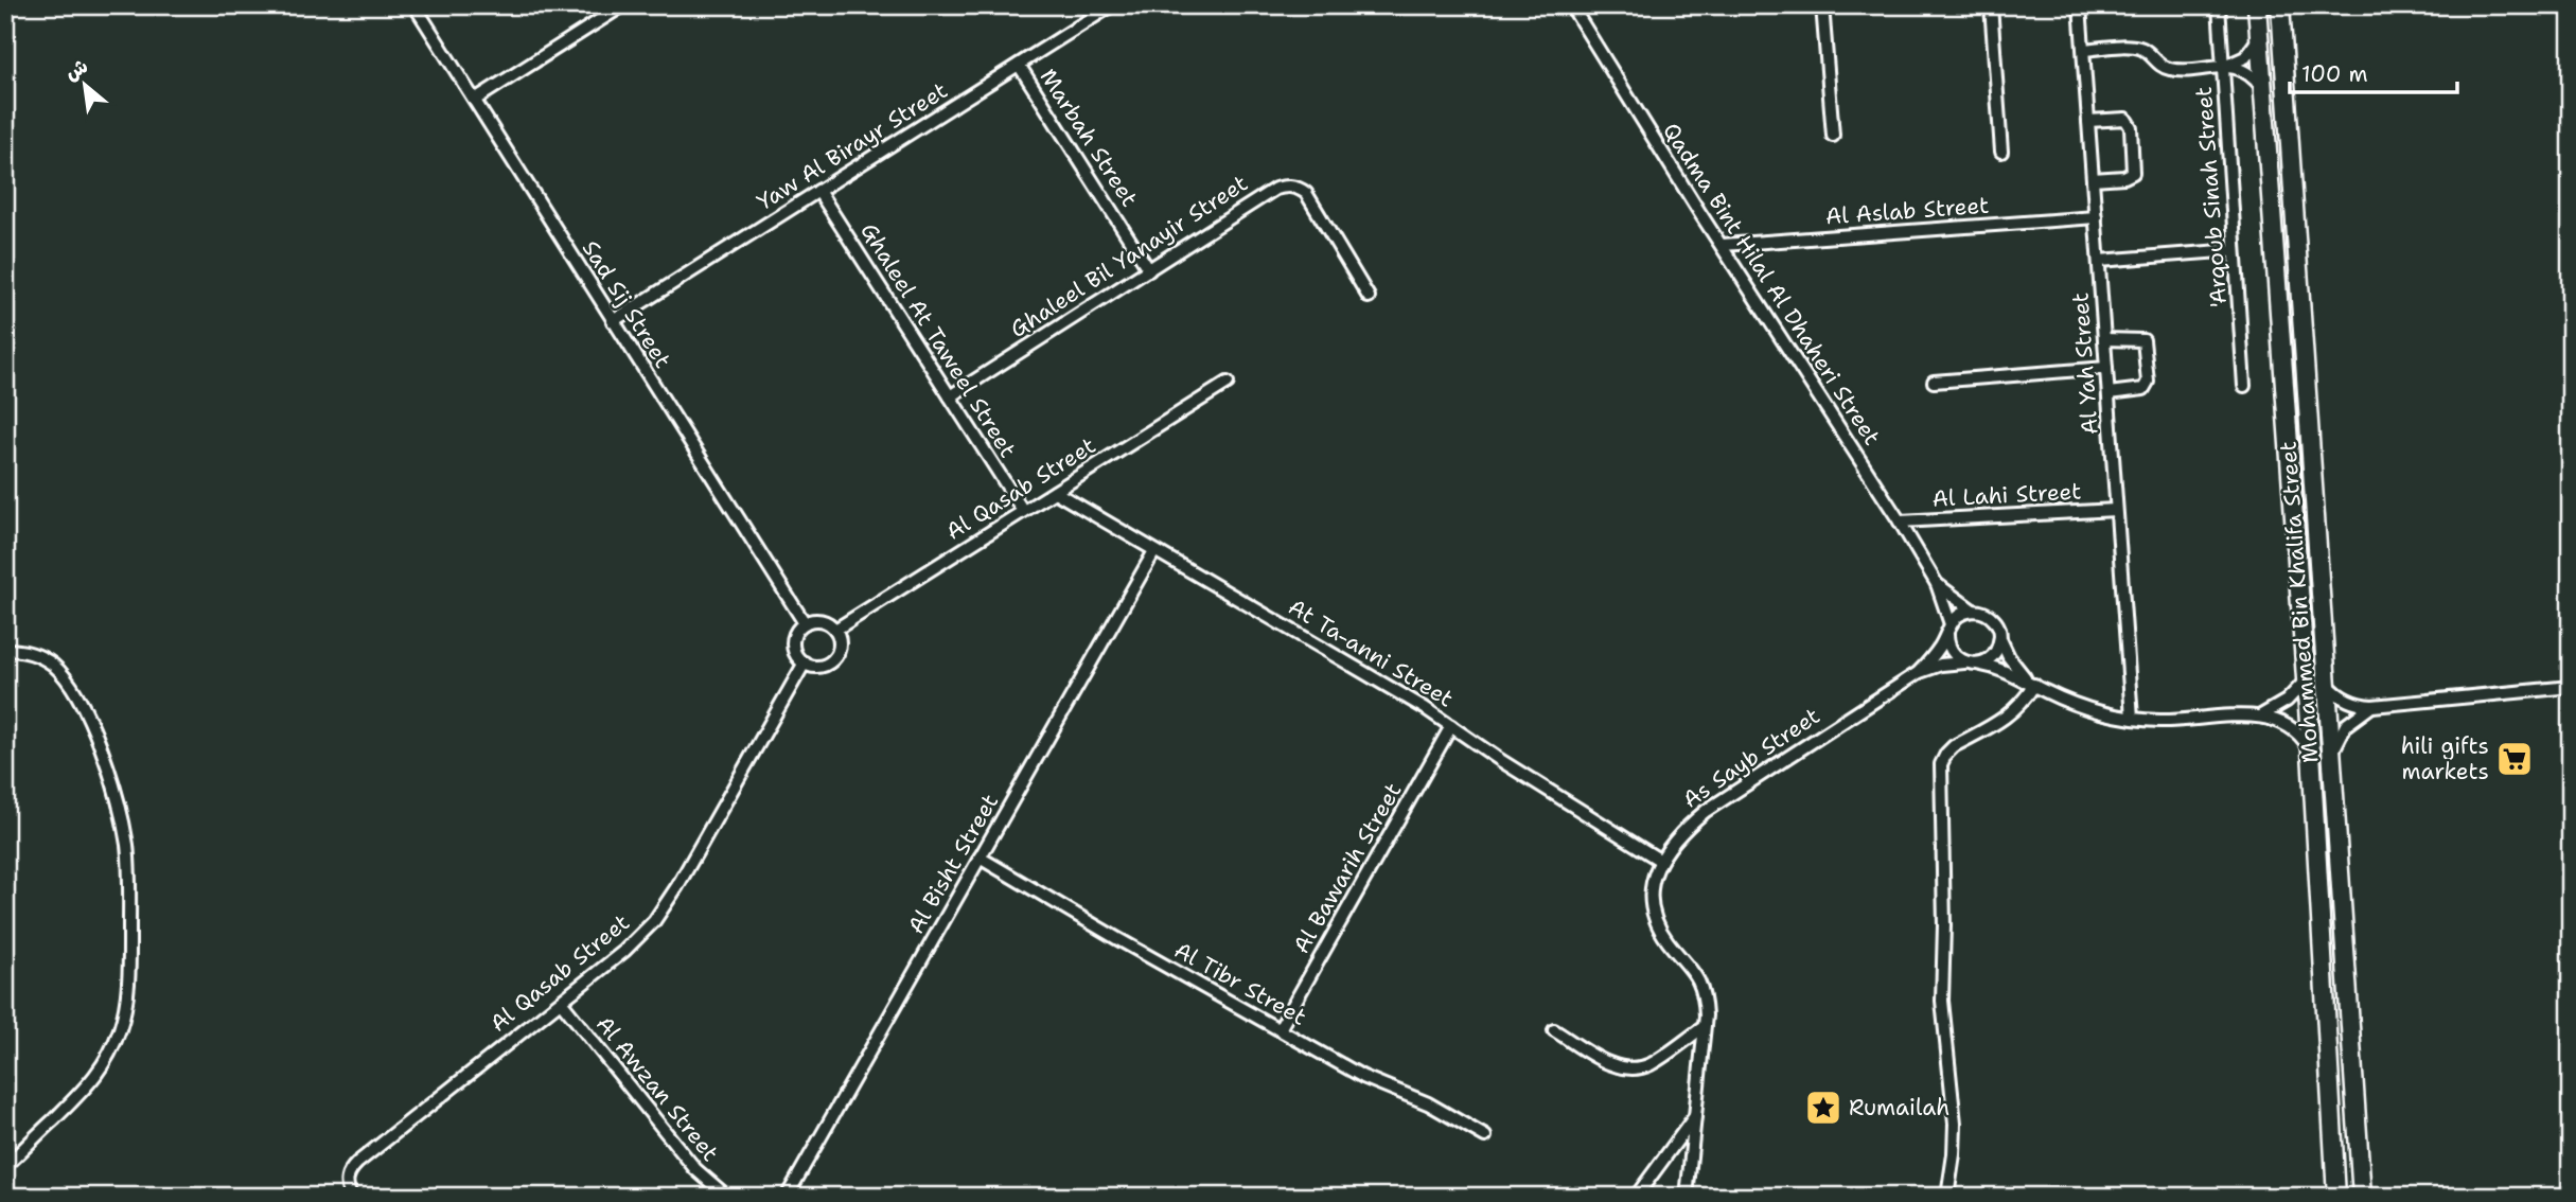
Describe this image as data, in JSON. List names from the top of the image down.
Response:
{
  "streets": {
    "highway": ["Mohammed Bin Khalifa Street"],
    "street": [
      "Marbah Street",
      "Yaw Al Birayr Street",
      "'Arqoub Sinah Street",
      "Al Aslab Street",
      "Ghaleel Bil Yanayir Street",
      "Qadma Bint Hilal Al Dhaheri Street",
      "Sad Sij Street",
      "Ghaleel At Taweel Street",
      "Al Yah Street",
      "Al Qasab Street",
      "Al Lahi Street",
      "At Ta-anni Street",
      "As Sayb Street",
      "Al Bisht Street",
      "Al Bawarih Street",
      "Al Tibr Street",
      "Al Awzan Street"
    ]
  },
  "crossings": [
    ["Marbah Street", "Yaw Al Birayr Street"],
    ["Marbah Street", "Ghaleel Bil Yanayir Street"],
    ["Yaw Al Birayr Street", "Sad Sij Street"],
    ["Yaw Al Birayr Street", "Ghaleel At Taweel Street"],
    ["Al Aslab Street", "Qadma Bint Hilal Al Dhaheri Street"],
    ["Al Aslab Street", "Al Yah Street"],
    ["Ghaleel Bil Yanayir Street", "Ghaleel At Taweel Street"],
    ["Qadma Bint Hilal Al Dhaheri Street", "Al Lahi Street"],
    ["Qadma Bint Hilal Al Dhaheri Street", "As Sayb Street"],
    ["Sad Sij Street", "Al Qasab Street"],
    ["Ghaleel At Taweel Street", "Al Qasab Street"],
    ["Al Yah Street", "Al Lahi Street"],
    ["Al Qasab Street", "At Ta-anni Street"],
    ["Al Qasab Street", "Al Awzan Street"],
    ["At Ta-anni Street", "As Sayb Street"],
    ["At Ta-anni Street", "Al Bisht Street"],
    ["At Ta-anni Street", "Al Bawarih Street"],
    ["Al Bisht Street", "Al Tibr Street"],
    ["Al Bawarih Street", "Al Tibr Street"]
  ],
  "places": {
    "supermarket": ["hili gifts markets"],
    "place": ["Rumailah"]
  },
  "scale_bar": "100 m",
  "north": "top left"
}
